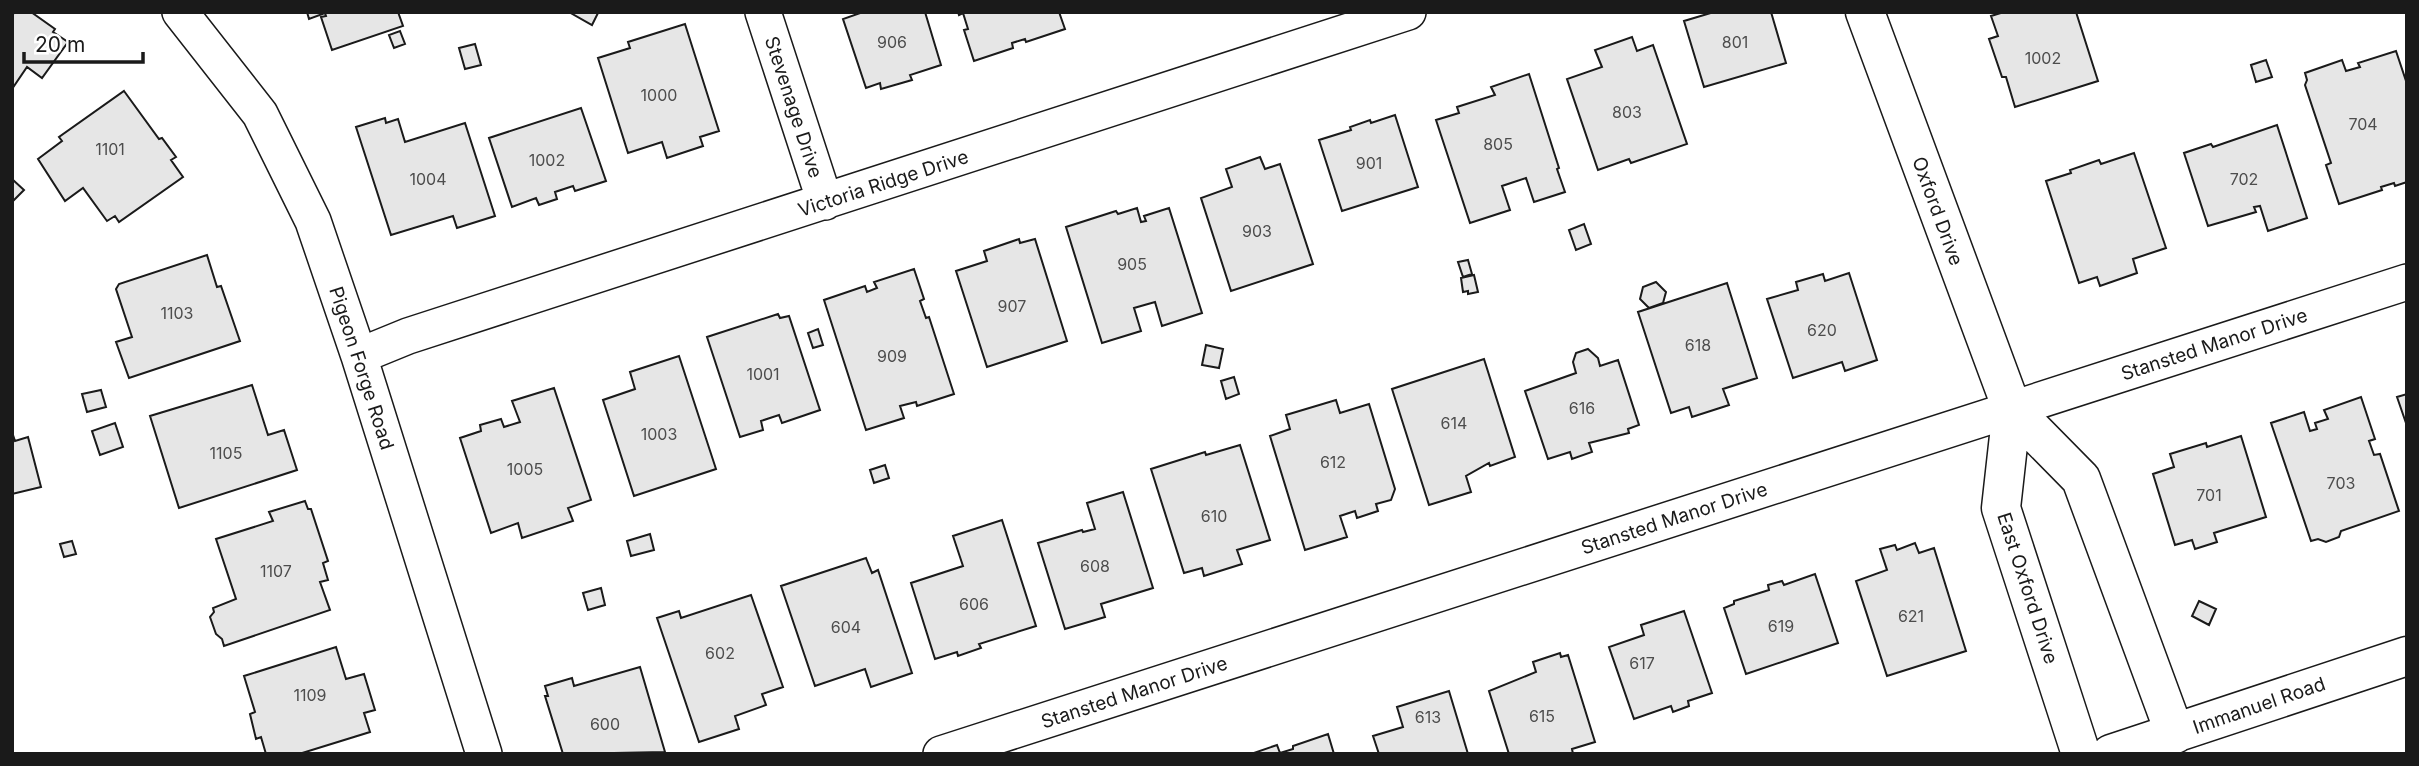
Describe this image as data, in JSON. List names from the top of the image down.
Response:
{
  "streets": {
    "street": [
      "Stevenage Drive",
      "Victoria Ridge Drive",
      "Oxford Drive",
      "Stansted Manor Drive",
      "Pigeon Forge Road",
      "East Oxford Drive",
      "Immanuel Road"
    ]
  },
  "crossings": [
    ["Stevenage Drive", "Victoria Ridge Drive"],
    ["Victoria Ridge Drive", "Pigeon Forge Road"],
    ["Oxford Drive", "Stansted Manor Drive"],
    ["Oxford Drive", "East Oxford Drive"],
    ["Stansted Manor Drive", "East Oxford Drive"]
  ],
  "house_numbers": [
    "906",
    "801",
    "1002",
    "1000",
    "803",
    "704",
    "805",
    "1101",
    "1002",
    "901",
    "1004",
    "702",
    "903",
    "905",
    "907",
    "1103",
    "620",
    "618",
    "909",
    "1001",
    "616",
    "614",
    "1003",
    "1105",
    "612",
    "1005",
    "703",
    "701",
    "610",
    "608",
    "1107",
    "606",
    "621",
    "619",
    "604",
    "602",
    "617",
    "1109",
    "615",
    "613",
    "600"
  ],
  "scale_bar": "20 m"
}
